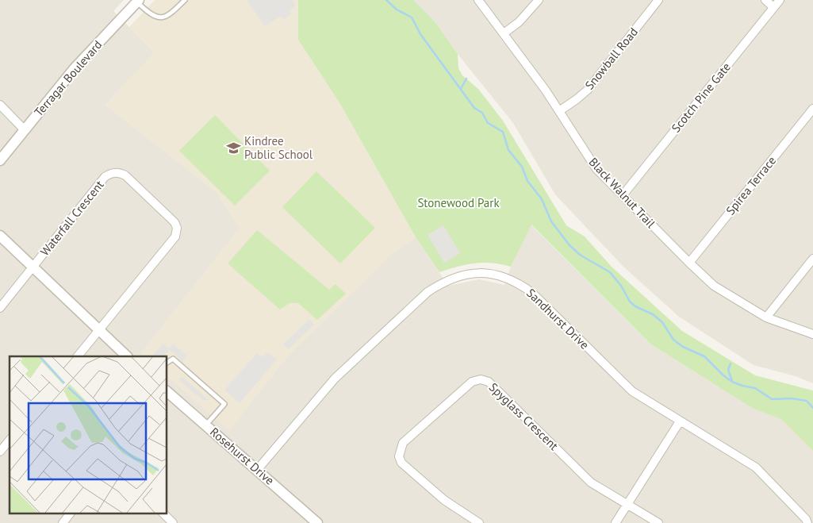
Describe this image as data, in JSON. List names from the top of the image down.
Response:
{
  "streets": {
    "street": [
      "Snowball Road",
      "Terragar Boulevard",
      "Scotch Pine Gate",
      "Spirea Terrace",
      "Black Walnut Trail",
      "Waterfall Crescent",
      "Sandhurst Drive",
      "Spyglass Crescent",
      "Rosehurst Drive"
    ]
  },
  "crossings": [
    ["Snowball Road", "Black Walnut Trail"],
    ["Scotch Pine Gate", "Black Walnut Trail"],
    ["Spirea Terrace", "Black Walnut Trail"],
    ["Sandhurst Drive", "Rosehurst Drive"]
  ],
  "parks": ["Stonewood Park"],
  "places": {
    "school or university": ["Kindree Public School"]
  }
}
